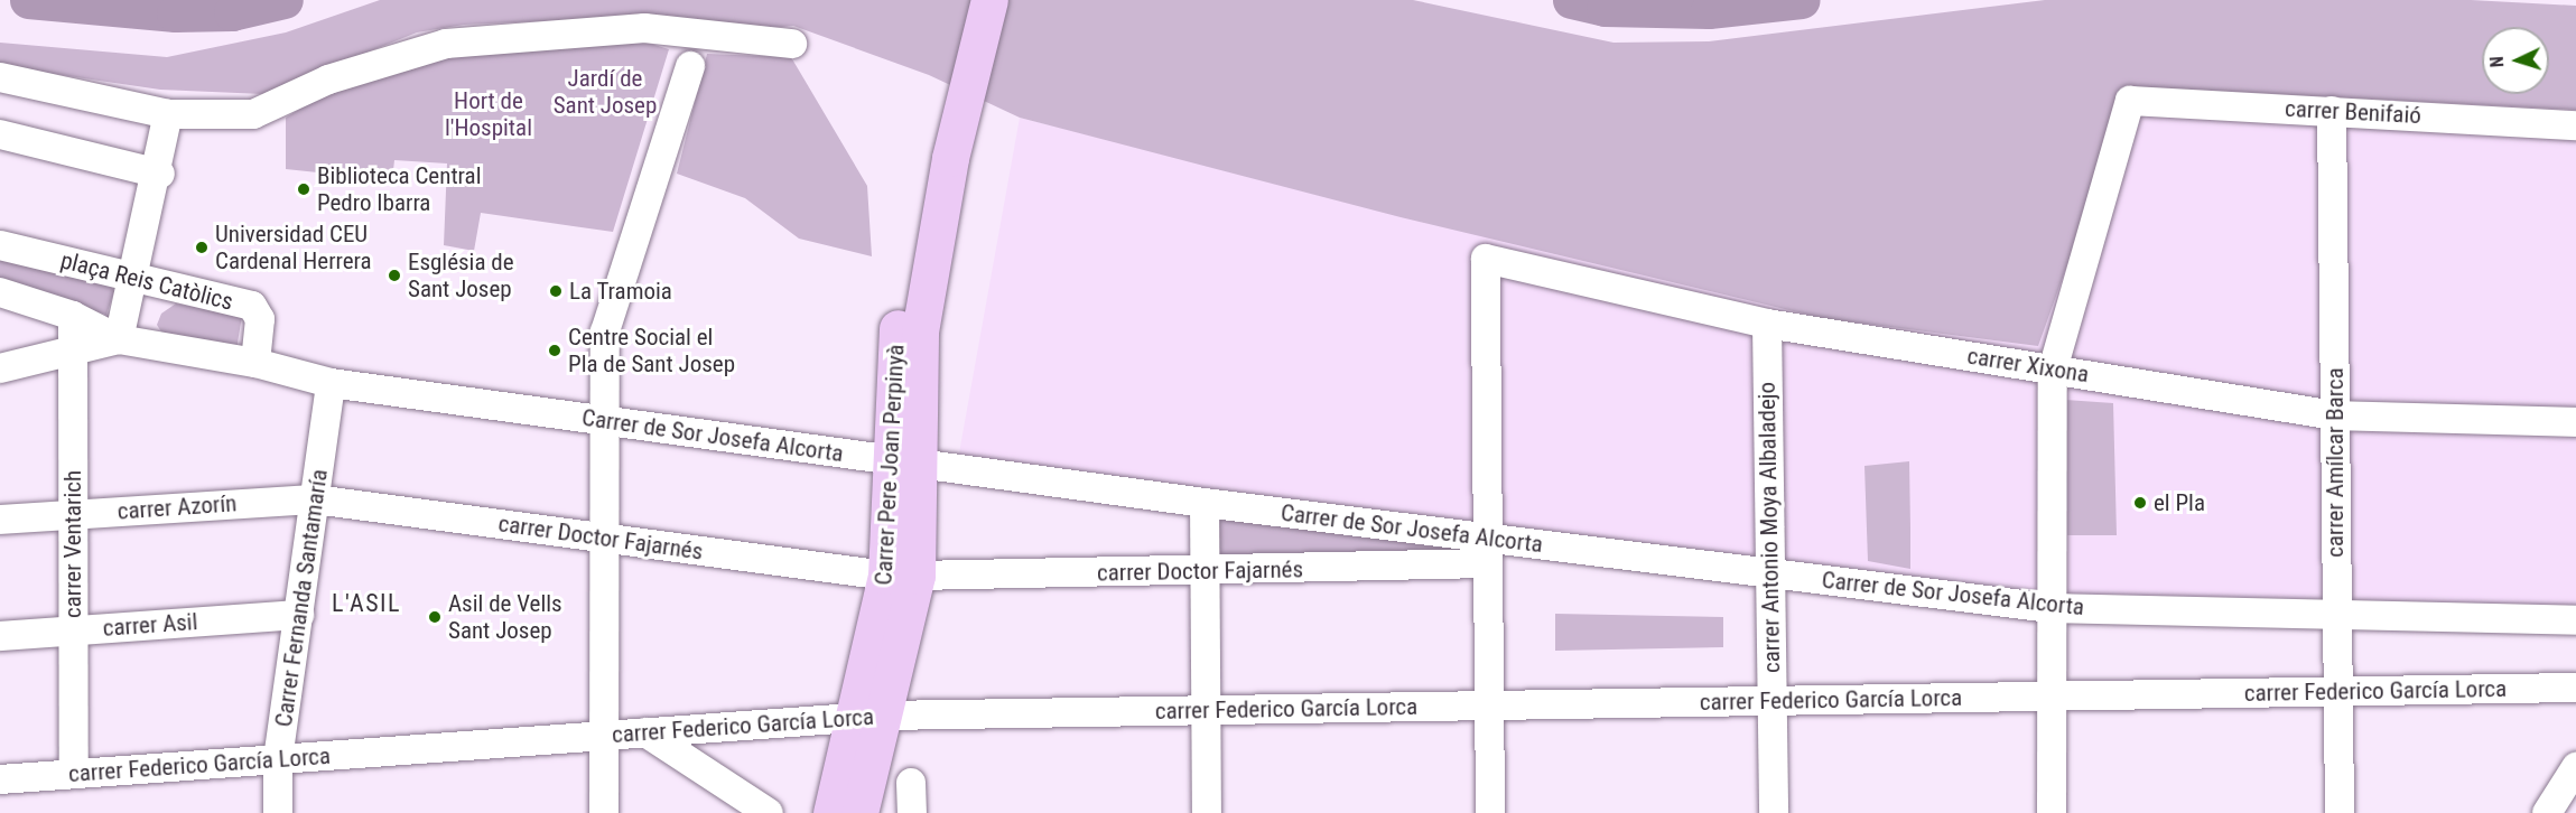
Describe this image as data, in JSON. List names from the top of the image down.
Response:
{
  "streets": {
    "main road": ["Carrer Pere Joan Perpinyà"],
    "street": [
      "carrer Benifaió",
      "plaça Reis Catòlics",
      "carrer Xixona",
      "Carrer de Sor Josefa Alcorta",
      "carrer Amílcar Barca",
      "carrer Azorín",
      "carrer Antonio Moya Albaladejo",
      "carrer Doctor Fajarnés",
      "carrer Ventarich",
      "Carrer Fernanda Santamaría",
      "carrer Asil",
      "carrer Federico García Lorca"
    ]
  },
  "crossings": [
    ["carrer Benifaió", "carrer Xixona"],
    ["carrer Benifaió", "carrer Amílcar Barca"],
    ["plaça Reis Catòlics", "Carrer de Sor Josefa Alcorta"],
    ["carrer Xixona", "Carrer de Sor Josefa Alcorta"],
    ["carrer Xixona", "carrer Amílcar Barca"],
    ["carrer Xixona", "carrer Antonio Moya Albaladejo"],
    ["carrer Xixona", "carrer Doctor Fajarnés"],
    ["Carrer de Sor Josefa Alcorta", "carrer Amílcar Barca"],
    ["Carrer de Sor Josefa Alcorta", "Carrer Pere Joan Perpinyà"],
    ["Carrer de Sor Josefa Alcorta", "carrer Antonio Moya Albaladejo"],
    ["Carrer de Sor Josefa Alcorta", "carrer Doctor Fajarnés"],
    ["Carrer de Sor Josefa Alcorta", "Carrer Fernanda Santamaría"],
    ["carrer Amílcar Barca", "carrer Federico García Lorca"],
    ["Carrer Pere Joan Perpinyà", "carrer Doctor Fajarnés"],
    ["Carrer Pere Joan Perpinyà", "carrer Federico García Lorca"],
    ["carrer Azorín", "carrer Doctor Fajarnés"],
    ["carrer Azorín", "carrer Ventarich"],
    ["carrer Azorín", "Carrer Fernanda Santamaría"],
    ["carrer Antonio Moya Albaladejo", "carrer Federico García Lorca"],
    ["carrer Doctor Fajarnés", "Carrer Fernanda Santamaría"],
    ["carrer Ventarich", "carrer Asil"],
    ["carrer Ventarich", "carrer Federico García Lorca"],
    ["Carrer Fernanda Santamaría", "carrer Asil"],
    ["Carrer Fernanda Santamaría", "carrer Federico García Lorca"]
  ],
  "districts": ["L'ASIL"],
  "parks": ["Jardí de Sant Josep", "Hort de l'Hospital"],
  "places": [
    "Biblioteca Central Pedro Ibarra",
    "Universidad CEU Cardenal Herrera",
    "Església de Sant Josep",
    "La Tramoia",
    "Centre Social el Pla de Sant Josep",
    "el Pla",
    "Asil de Vells Sant Josep"
  ],
  "north": "left"
}
